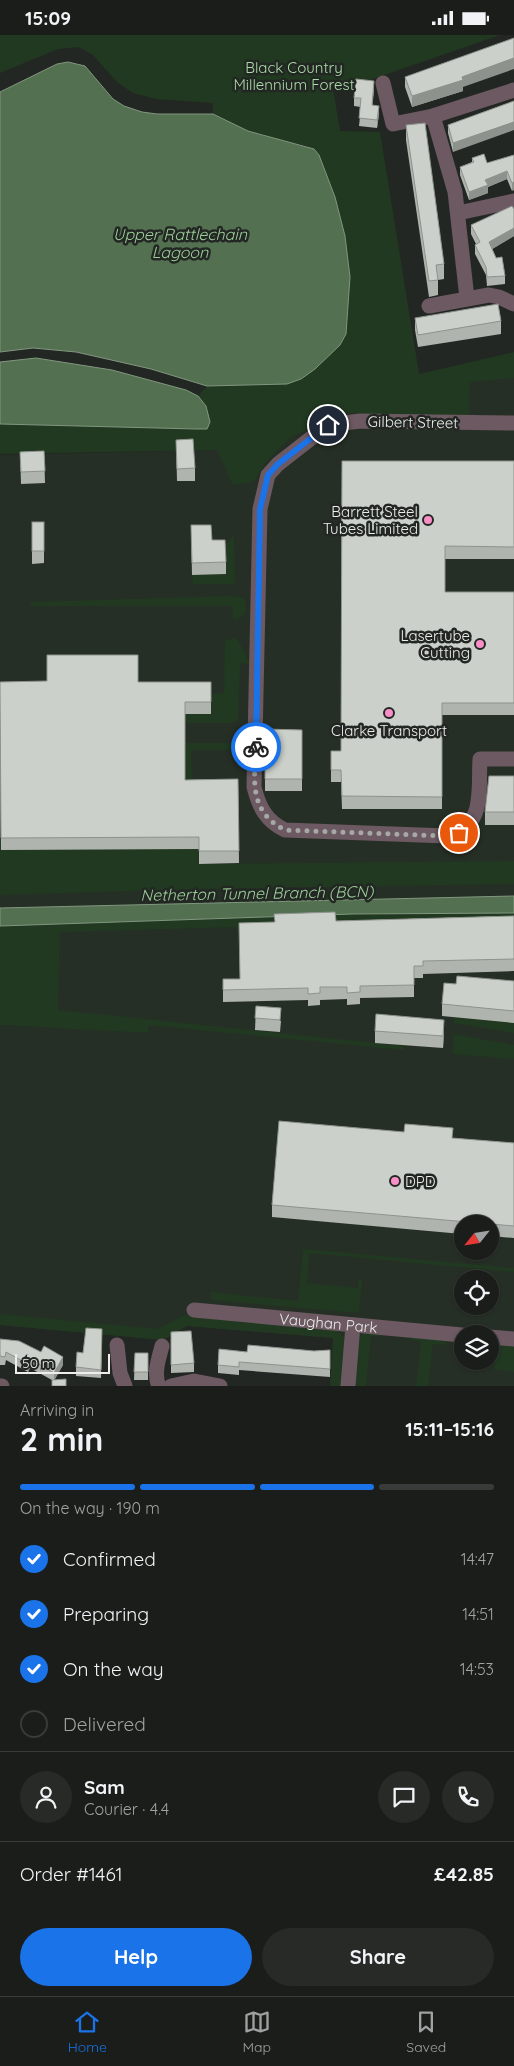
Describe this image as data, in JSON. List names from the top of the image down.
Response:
{
  "streets": {
    "street": ["Gilbert Street", "Vaughan Park"]
  },
  "water": ["Upper Rattlechain Lagoon", "Netherton Tunnel Branch (BCN)"],
  "parks": ["Black Country Millennium Forest"],
  "places": [
    "Barrett Steel Tubes Limited",
    "Lasertube Cutting",
    "Clarke Transport",
    "DPD"
  ],
  "scale_bar": "50 m",
  "north": "bottom left",
  "page": {
    "status": "15:09",
    "scale": "50 m",
    "heading": ["2 min", "Arriving in", "15:11–15:16"],
    "panel": [
      "Sam",
      "Courier · 4.4",
      "Order #1461",
      "£42.85"
    ],
    "bar": "On the way · 190 m",
    "list": [
      ["Confirmed", "14:47"],
      ["Preparing", "14:51"],
      ["On the way", "14:53"],
      "Delivered"
    ],
    "buttons": ["Help", "Share"],
    "tabs": ["Home", "Map", "Saved"]
  }
}
